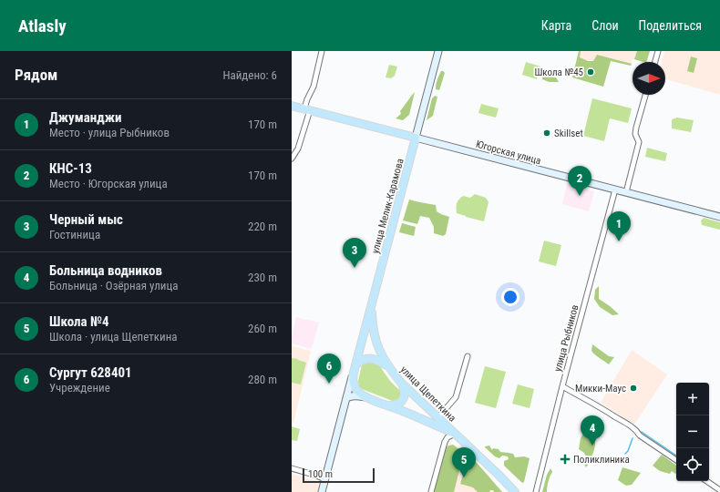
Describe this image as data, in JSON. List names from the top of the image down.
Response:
{
  "streets": {
    "main road": ["Югорская улица", "улица Мелик-Карамова", "улица Щепеткина"],
    "street": ["улица Рыбников"]
  },
  "crossings": [
    ["Югорская улица", "улица Мелик-Карамова"],
    ["Югорская улица", "улица Рыбников"],
    ["улица Мелик-Карамова", "улица Щепеткина"]
  ],
  "places": {
    "other": ["Школа №45", "Skillset", "Микки-Маус"],
    "health": ["Поликлиника"]
  },
  "scale_bar": "100 m",
  "north": "right",
  "page": {
    "header": "Atlasly",
    "nav": ["Карта", "Слои", "Поделиться"],
    "heading": ["Рядом", "Найдено: 6"],
    "list": [
      {
        "mark": "1",
        "name": "Джуманджи",
        "note": "Место · улица Рыбников",
        "value": "170 m"
      },
      {
        "mark": "2",
        "name": "КНС-13",
        "note": "Место · Югорская улица",
        "value": "170 m"
      },
      {
        "mark": "3",
        "name": "Черный мыс",
        "note": "Гостиница",
        "value": "220 m"
      },
      {
        "mark": "4",
        "name": "Больница водников",
        "note": "Больница · Озёрная улица",
        "value": "230 m"
      },
      {
        "mark": "5",
        "name": "Школа №4",
        "note": "Школа · улица Щепеткина",
        "value": "260 m"
      },
      {
        "mark": "6",
        "name": "Сургут 628401",
        "note": "Учреждение",
        "value": "280 m"
      }
    ],
    "pins": [
      "2",
      "1",
      "3",
      "6",
      "4",
      "5"
    ],
    "map_buttons": ["+", "−"],
    "scale": "100 m"
  }
}
